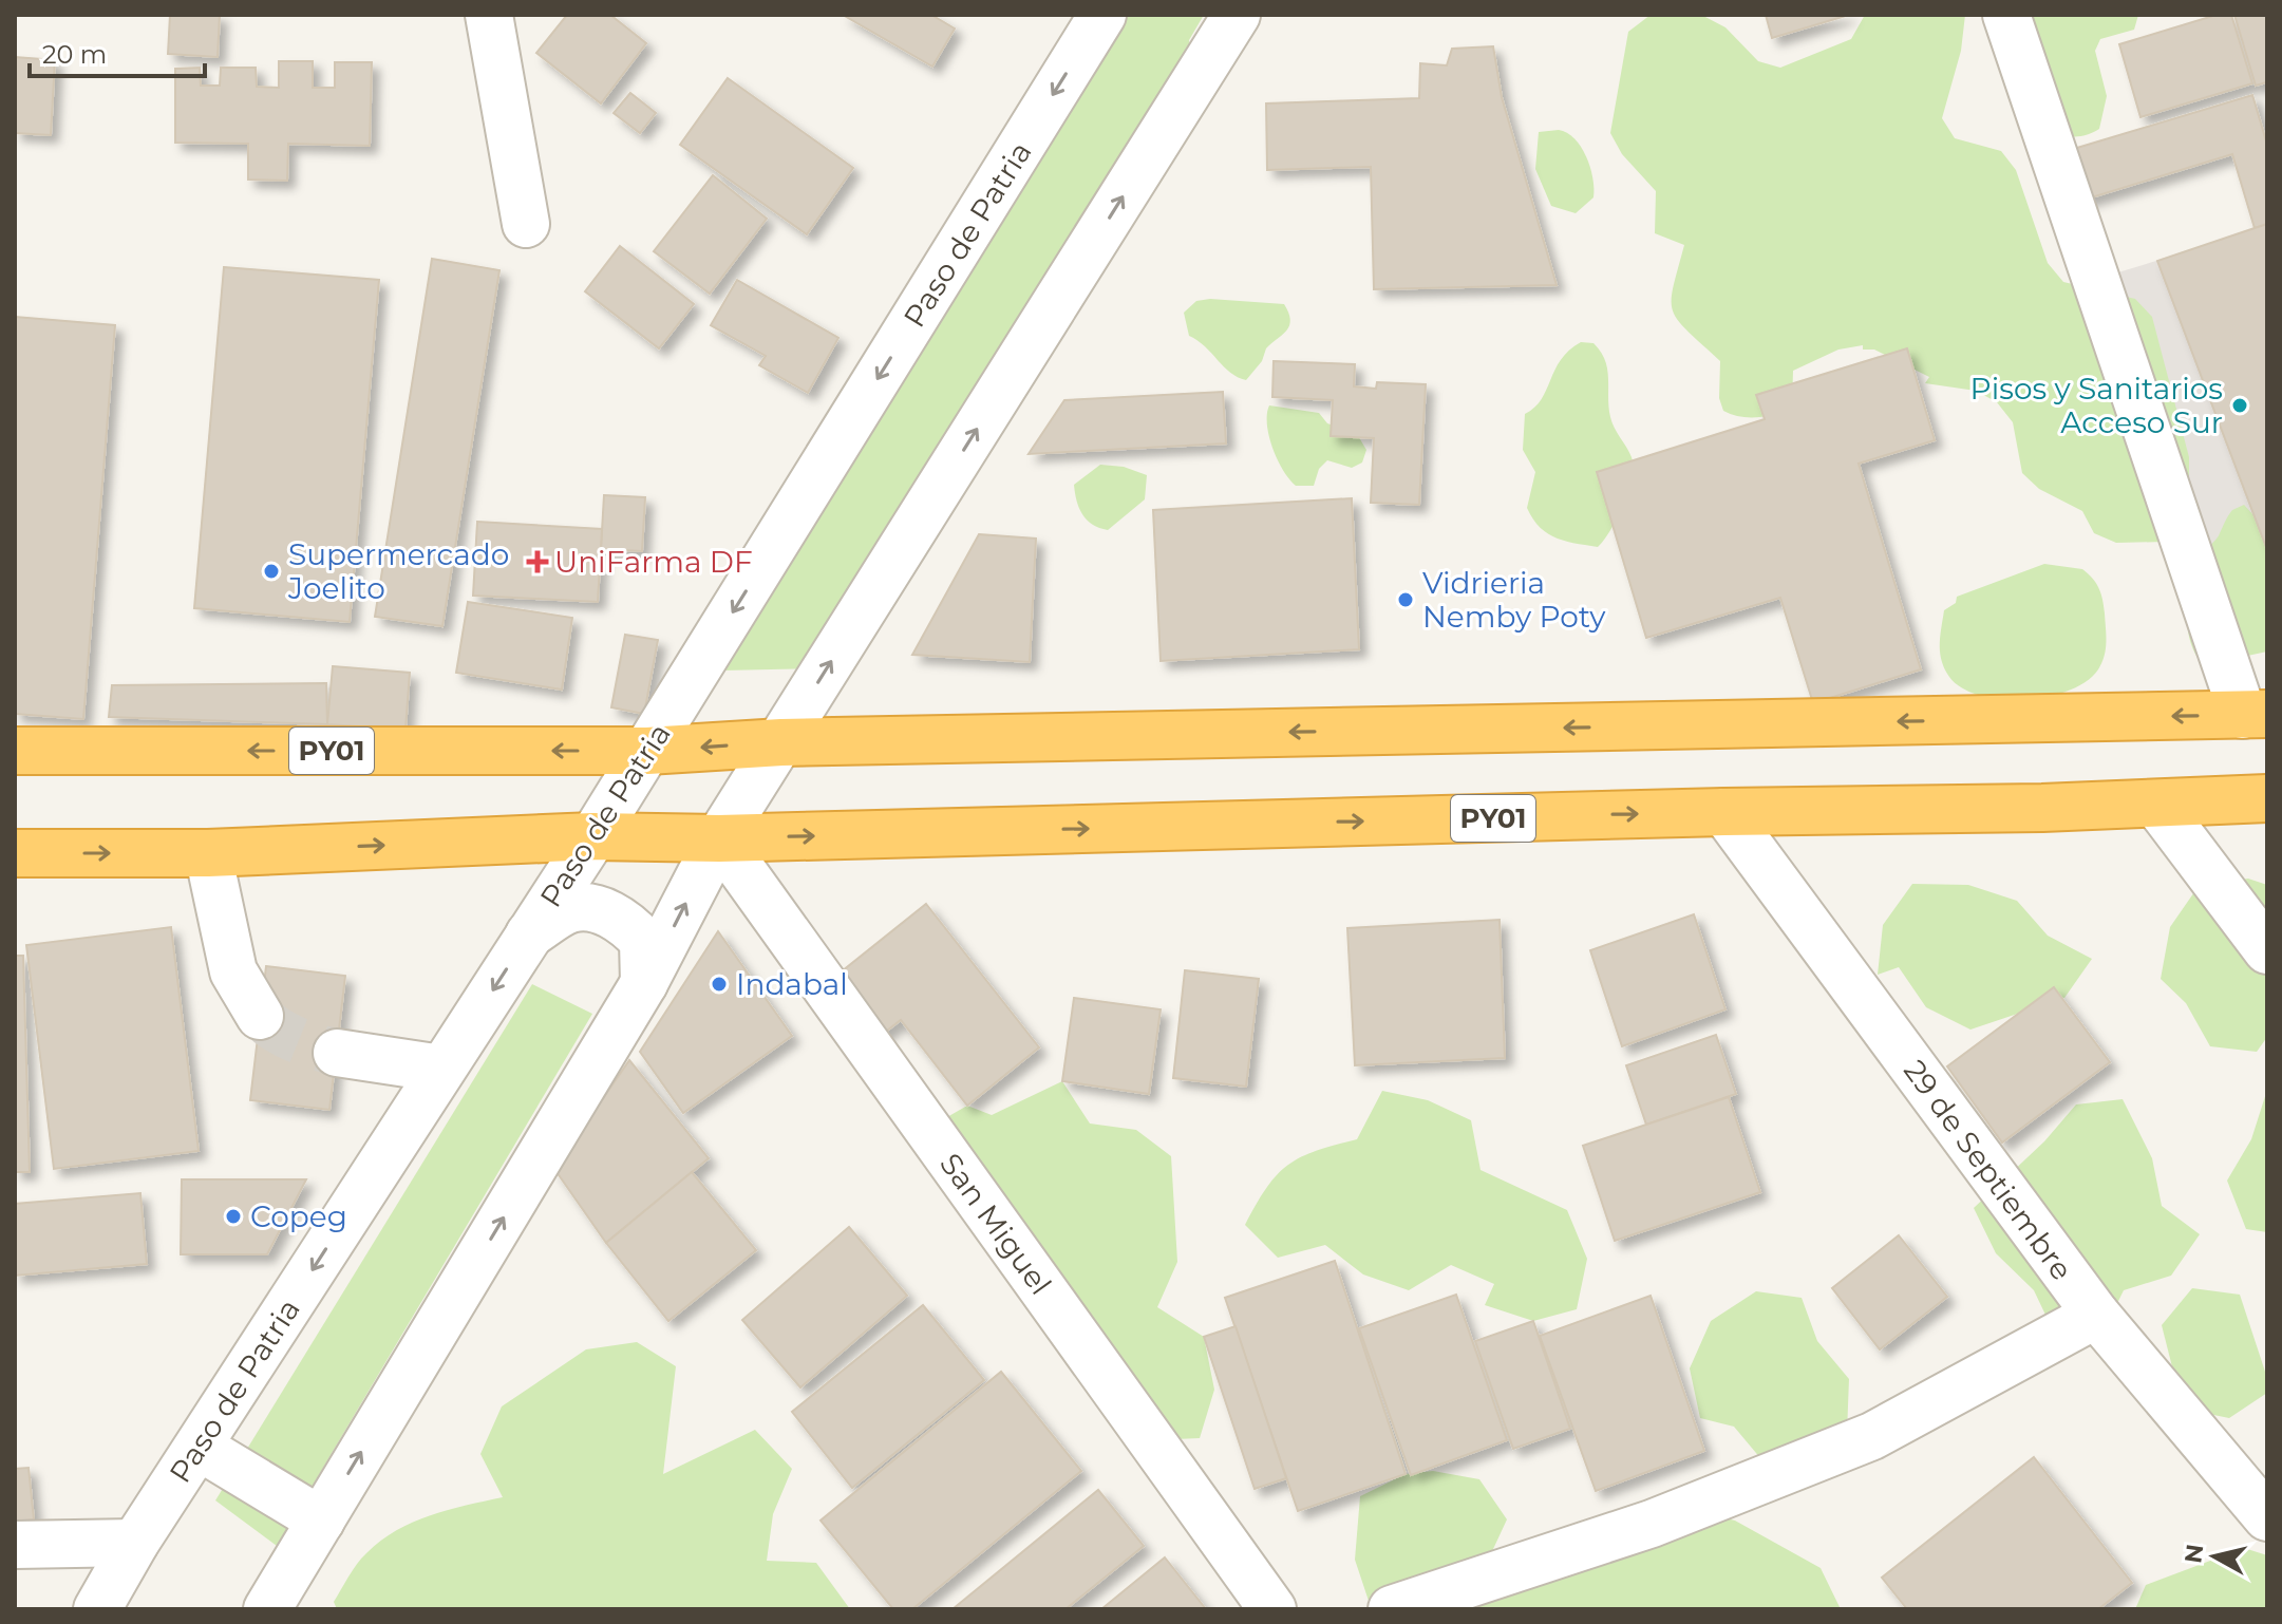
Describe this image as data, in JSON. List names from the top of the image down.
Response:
{
  "streets": {
    "highway": ["PY01"],
    "street": ["Paso de Patria", "29 de Septiembre", "San Miguel"]
  },
  "crossings": [
    ["Paso de Patria", "PY01"],
    ["PY01", "29 de Septiembre"],
    ["PY01", "San Miguel"]
  ],
  "places": {
    "other": [
      "Pisos y Sanitarios Acceso Sur",
      "Supermercado Joelito",
      "Vidrieria Nemby Poty",
      "Indabal",
      "Copeg"
    ],
    "health": ["UniFarma DF"]
  },
  "scale_bar": "20 m",
  "north": "left"
}
